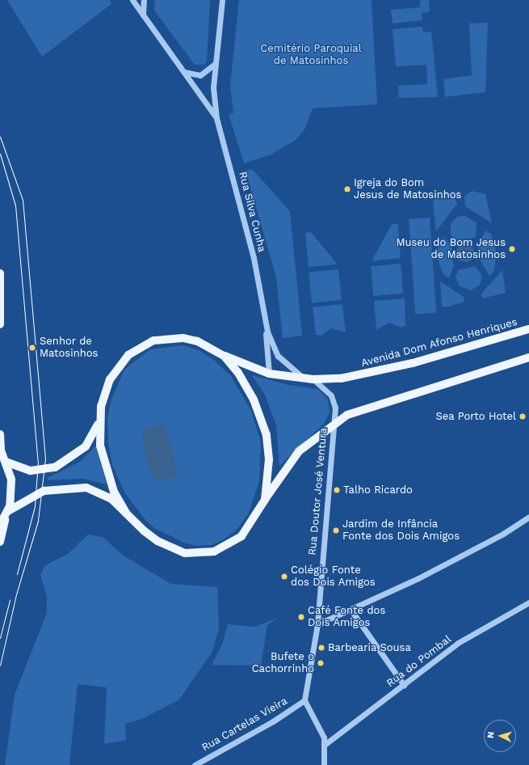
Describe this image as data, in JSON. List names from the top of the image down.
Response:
{
  "streets": {
    "main road": ["Avenida Dom Afonso Henriques"],
    "street": [
      "Rua Silva Cunha",
      "Rua Doutor José Ventura",
      "Rua do Pombal",
      "Rua Cartelas Vieira"
    ]
  },
  "crossings": [
    ["Rua Silva Cunha", "Avenida Dom Afonso Henriques"],
    ["Rua Silva Cunha", "Rua Doutor José Ventura"],
    ["Avenida Dom Afonso Henriques", "Rua Doutor José Ventura"],
    ["Rua Doutor José Ventura", "Rua Cartelas Vieira"]
  ],
  "parks": ["Cemitério Paroquial de Matosinhos"],
  "places": [
    "Igreja do Bom Jesus de Matosinhos",
    "Museu do Bom Jesus de Matosinhos",
    "Senhor de Matosinhos",
    "Sea Porto Hotel",
    "Talho Ricardo",
    "Jardim de Infância Fonte dos Dois Amigos",
    "Colégio Fonte dos Dois Amigos",
    "Café Fonte dos Dois Amigos",
    "Barbearia Sousa",
    "Bufete o Cachorrinho"
  ],
  "north": "left"
}
